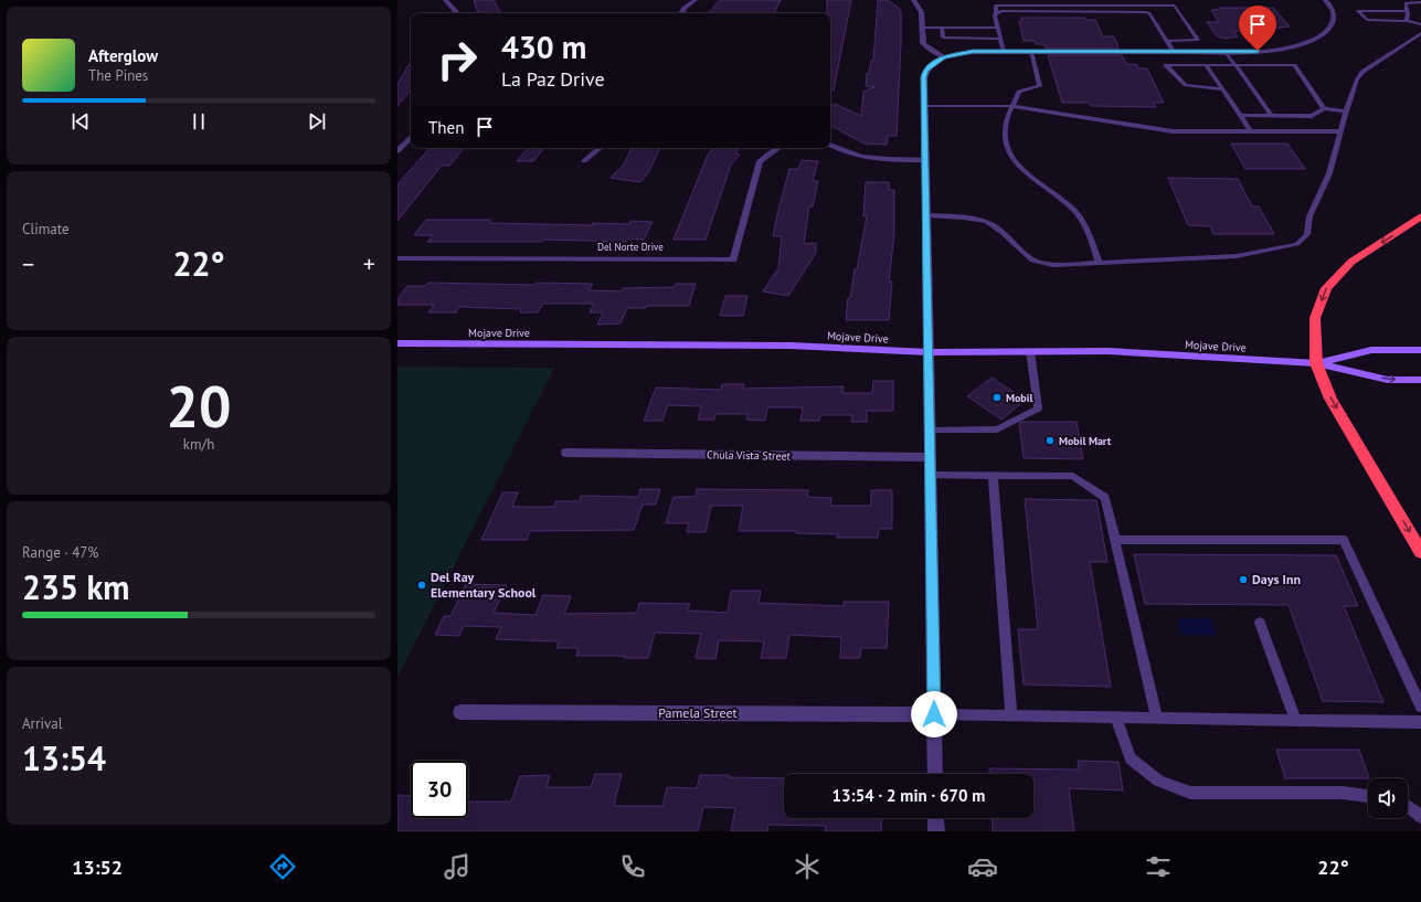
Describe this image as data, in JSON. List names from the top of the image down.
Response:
{
  "streets": {
    "main road": ["Mojave Drive"],
    "street": ["Del Norte Drive", "Chula Vista Street", "Pamela Street"]
  },
  "places": [
    "Mobil",
    "Mobil Mart",
    "Days Inn",
    "Del Ray Elementary School"
  ],
  "page": {
    "turn": ["430 m", "La Paz Drive"],
    "song": ["Afterglow", "The Pines"],
    "then": "Then",
    "tile": [
      "Climate",
      ["20", "km/h"],
      ["Range · 47%", "235 km"],
      ["Arrival", "13:54"]
    ],
    "heat": ["−", "22°", "+"],
    "limit": "30",
    "trip": "13:54 · 2 min · 670 m",
    "tabs": ["13:52", "22°"]
  }
}
